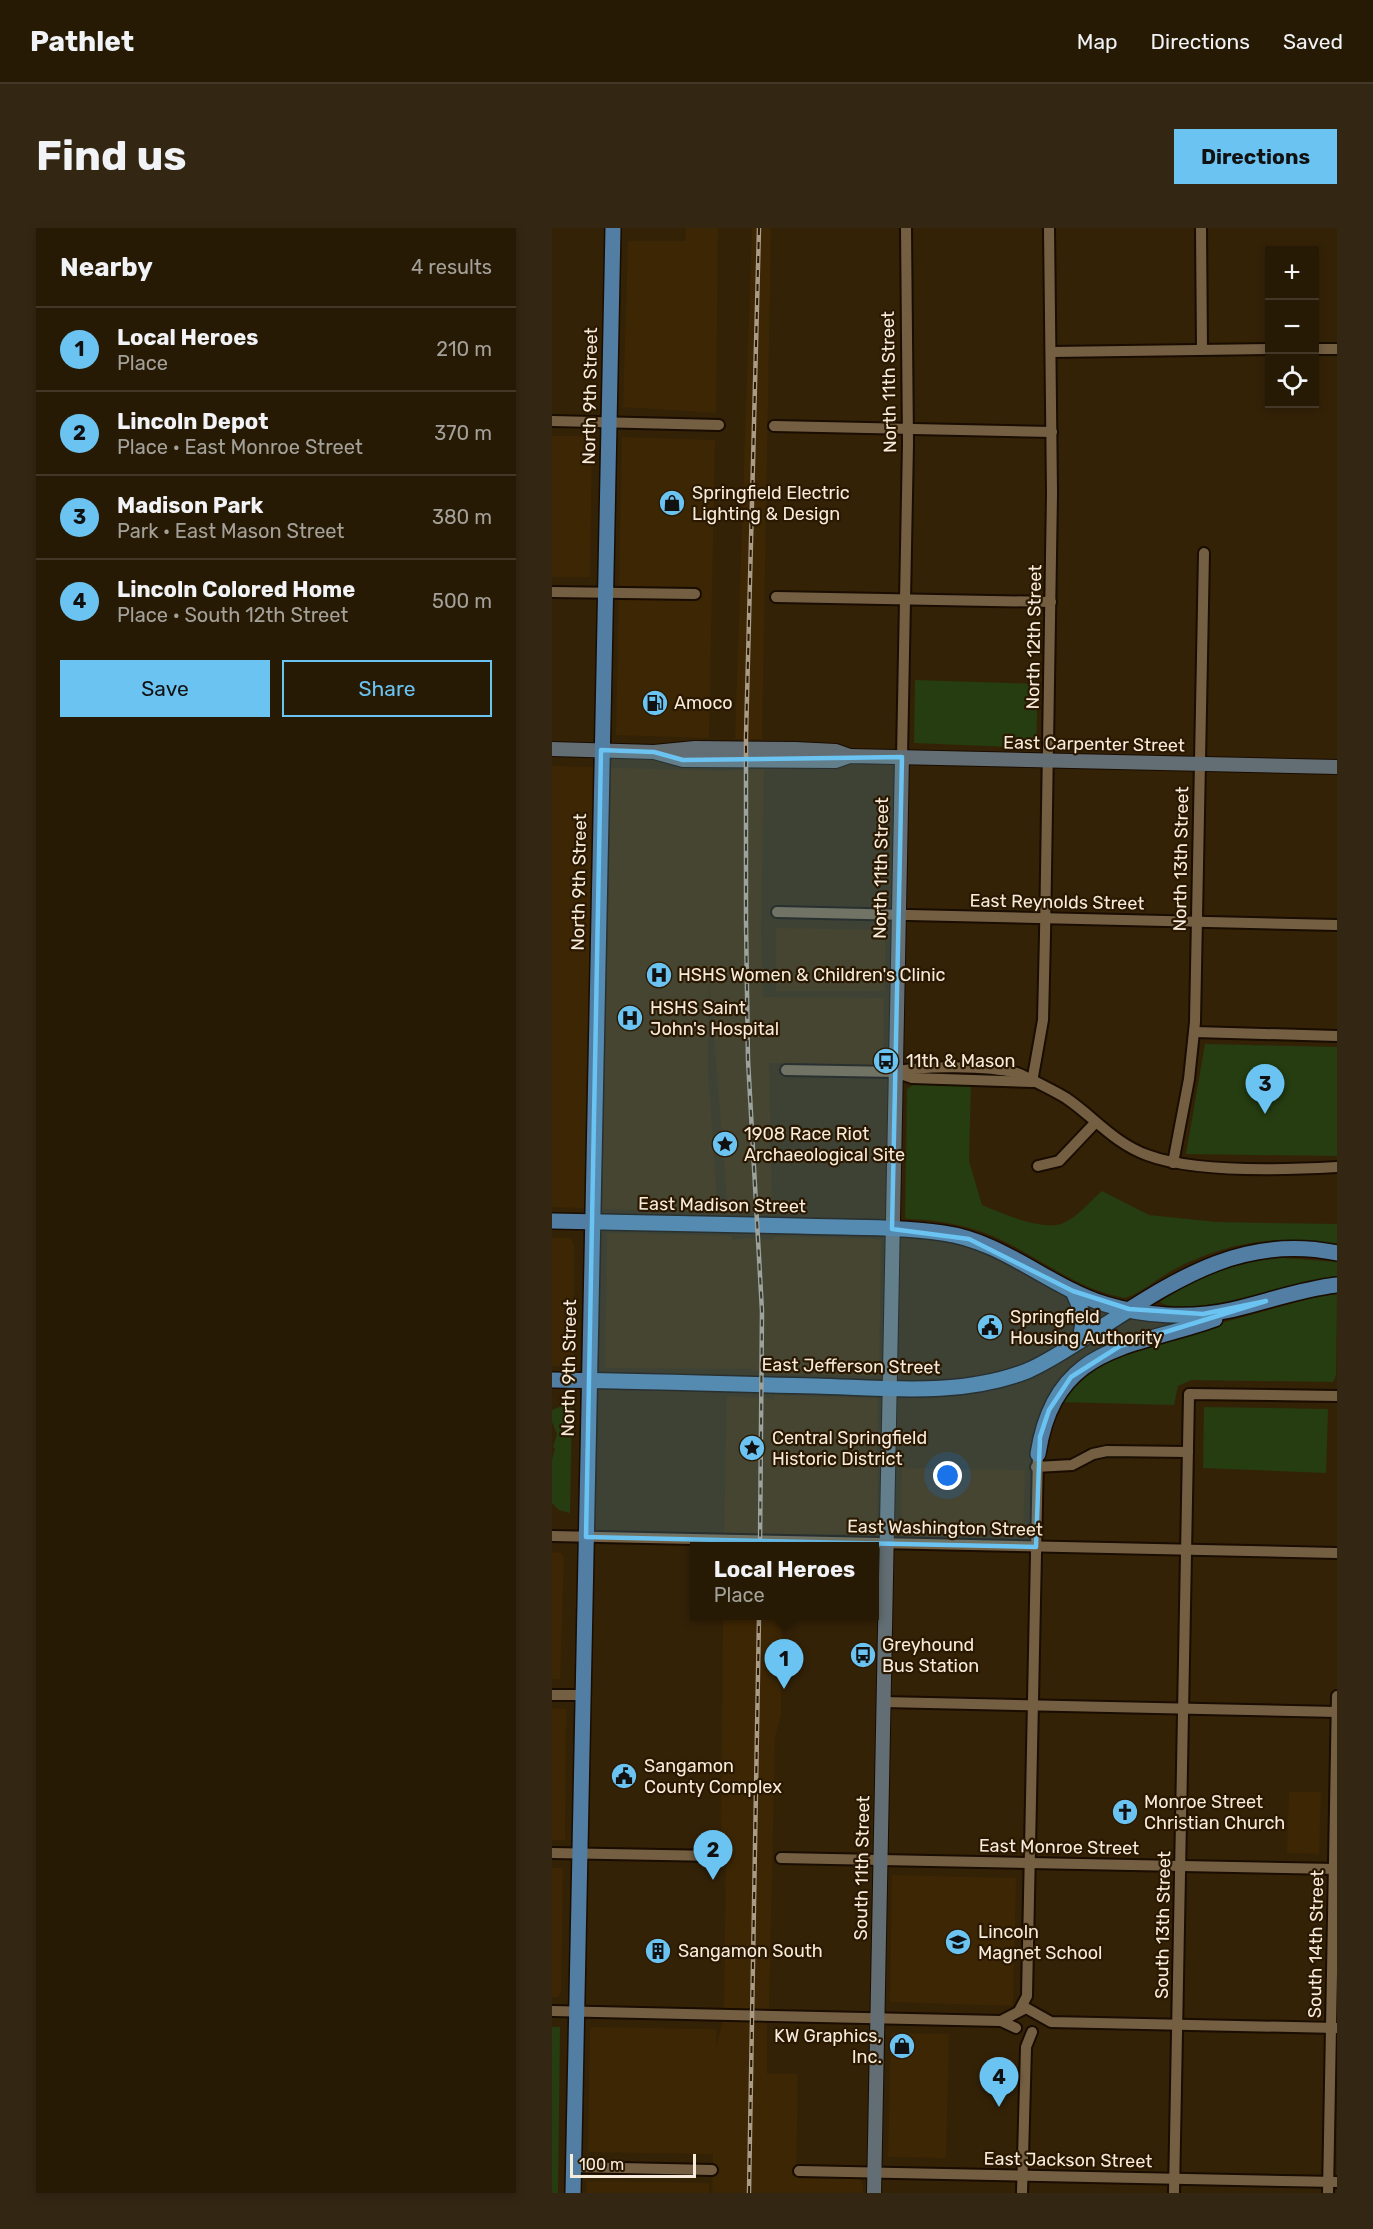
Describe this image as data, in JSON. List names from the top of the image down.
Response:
{
  "streets": {
    "main road": ["North 9th Street", "East Madison Street", "East Jefferson Street"],
    "street": [
      "North 11th Street",
      "North 12th Street",
      "East Carpenter Street",
      "North 13th Street",
      "East Reynolds Street",
      "East Washington Street",
      "East Monroe Street",
      "South 11th Street",
      "South 13th Street",
      "South 14th Street",
      "East Jackson Street"
    ]
  },
  "crossings": [
    ["North 11th Street", "East Carpenter Street"],
    ["North 11th Street", "East Reynolds Street"],
    ["North 11th Street", "East Madison Street"],
    ["North 11th Street", "East Jefferson Street"],
    ["North 11th Street", "East Washington Street"],
    ["North 11th Street", "South 11th Street"],
    ["North 9th Street", "East Carpenter Street"],
    ["North 9th Street", "East Madison Street"],
    ["North 9th Street", "East Jefferson Street"],
    ["North 9th Street", "East Washington Street"],
    ["North 12th Street", "East Carpenter Street"],
    ["North 12th Street", "East Reynolds Street"],
    ["East Carpenter Street", "North 13th Street"],
    ["North 13th Street", "East Reynolds Street"],
    ["East Madison Street", "East Jefferson Street"],
    ["East Washington Street", "South 11th Street"],
    ["East Washington Street", "South 13th Street"],
    ["East Monroe Street", "South 11th Street"],
    ["East Monroe Street", "South 13th Street"],
    ["East Monroe Street", "South 14th Street"],
    ["South 11th Street", "East Jackson Street"],
    ["South 13th Street", "East Jackson Street"],
    ["South 14th Street", "East Jackson Street"]
  ],
  "places": {
    "shop": ["Springfield Electric Lighting & Design", "KW Graphics, Inc."],
    "fuel station": ["Amoco"],
    "hospital": ["HSHS Women & Children's Clinic", "HSHS Saint John's Hospital"],
    "bus stop": ["11th & Mason", "Greyhound Bus Station"],
    "place": ["1908 Race Riot Archaeological Site", "Central Springfield Historic District"],
    "public building": ["Springfield Housing Authority", "Sangamon County Complex"],
    "church": ["Monroe Street Christian Church"],
    "school or university": ["Lincoln Magnet School"],
    "building": ["Sangamon South"]
  },
  "scale_bar": "100 m",
  "page": {
    "header": "Pathlet",
    "nav": ["Map", "Directions", "Saved"],
    "buttons": [
      "Directions",
      ["Save", "Share"]
    ],
    "title": "Find us",
    "heading": ["Nearby", "4 results"],
    "map_buttons": ["+", "−"],
    "list": [
      {
        "mark": "1",
        "name": "Local Heroes",
        "note": "Place",
        "value": "210 m"
      },
      {
        "mark": "2",
        "name": "Lincoln Depot",
        "note": "Place · East Monroe Street",
        "value": "370 m"
      },
      {
        "mark": "3",
        "name": "Madison Park",
        "note": "Park · East Mason Street",
        "value": "380 m"
      },
      {
        "mark": "4",
        "name": "Lincoln Colored Home",
        "note": "Place · South 12th Street",
        "value": "500 m"
      }
    ],
    "pins": [
      "3",
      "1",
      "2",
      "4"
    ],
    "popup": ["Local Heroes", "Place"],
    "scale": "100 m"
  }
}
